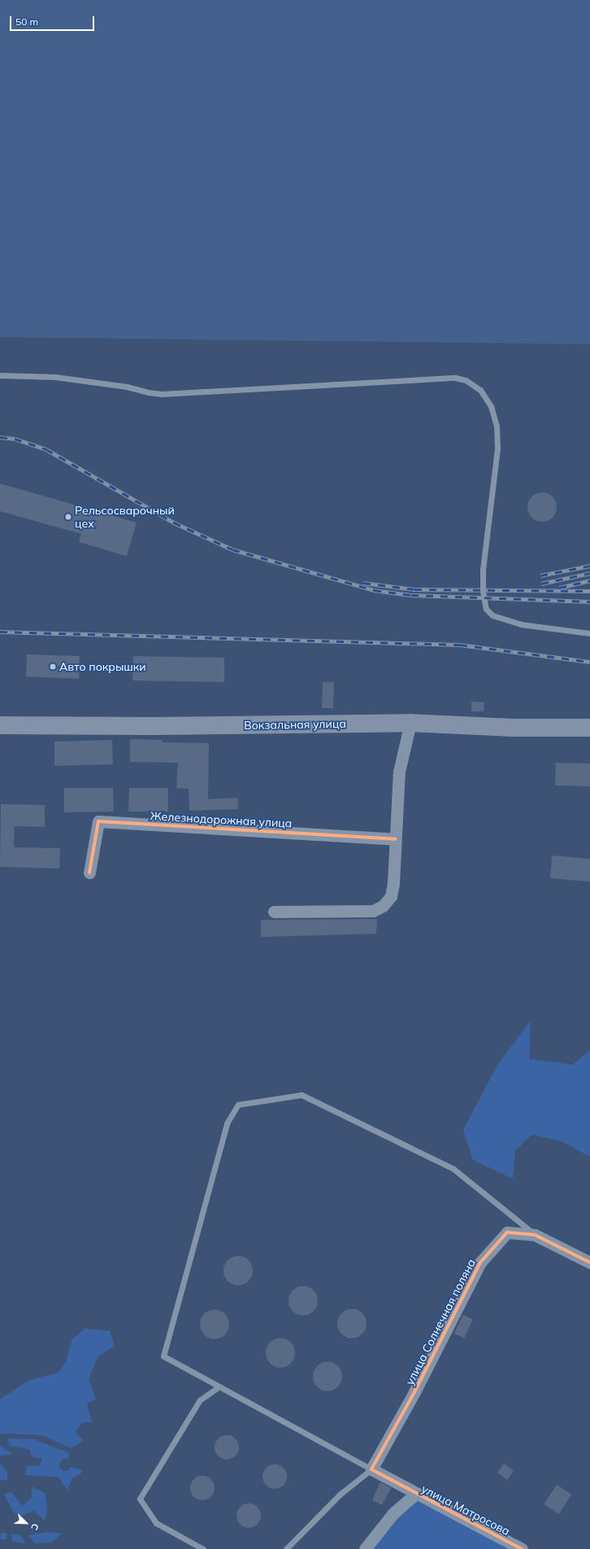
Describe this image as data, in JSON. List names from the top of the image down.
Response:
{
  "streets": {
    "main road": ["Вокзальная улица"],
    "street": ["Железнодорожная улица", "улица Солнечная поляна", "улица Матросова"]
  },
  "crossings": [
    ["улица Солнечная поляна", "улица Матросова"]
  ],
  "places": ["Рельсосварочный цех", "Авто покрышки"],
  "scale_bar": "50 m",
  "north": "bottom right"
}
